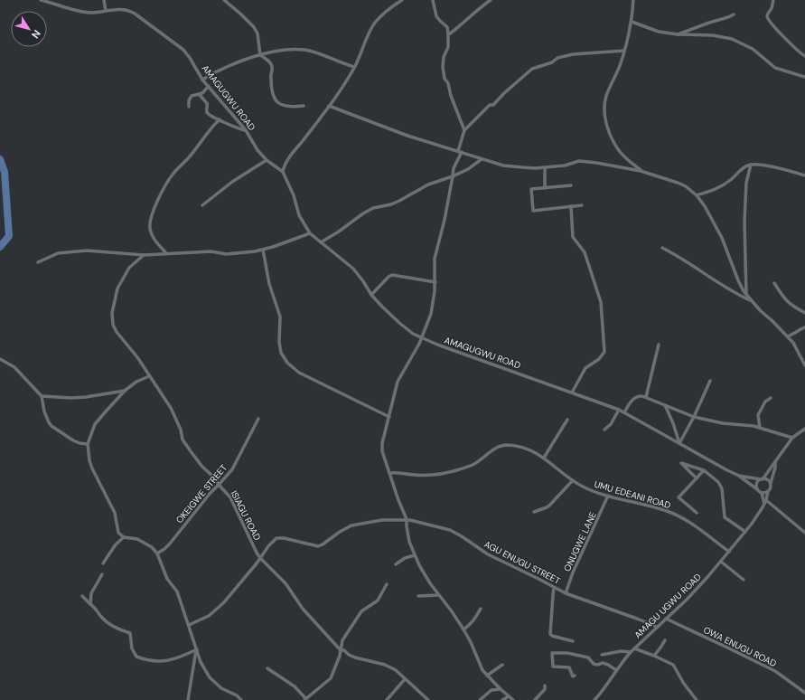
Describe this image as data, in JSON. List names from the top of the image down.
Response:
{
  "streets": {
    "street": [
      "AMAGUGWU ROAD",
      "OKEIGWE STREET",
      "UMU EDEANI ROAD",
      "ISIAGU ROAD",
      "ONUGWE LANE",
      "AGU ENUGU STREET",
      "AMAGU UGWU ROAD",
      "OWA ENUGU ROAD"
    ]
  },
  "crossings": [
    ["OKEIGWE STREET", "ISIAGU ROAD"],
    ["UMU EDEANI ROAD", "ONUGWE LANE"],
    ["UMU EDEANI ROAD", "AMAGU UGWU ROAD"],
    ["ISIAGU ROAD", "AGU ENUGU STREET"],
    ["ONUGWE LANE", "AGU ENUGU STREET"],
    ["AGU ENUGU STREET", "AMAGU UGWU ROAD"],
    ["AMAGU UGWU ROAD", "OWA ENUGU ROAD"]
  ],
  "north": "bottom right"
}
